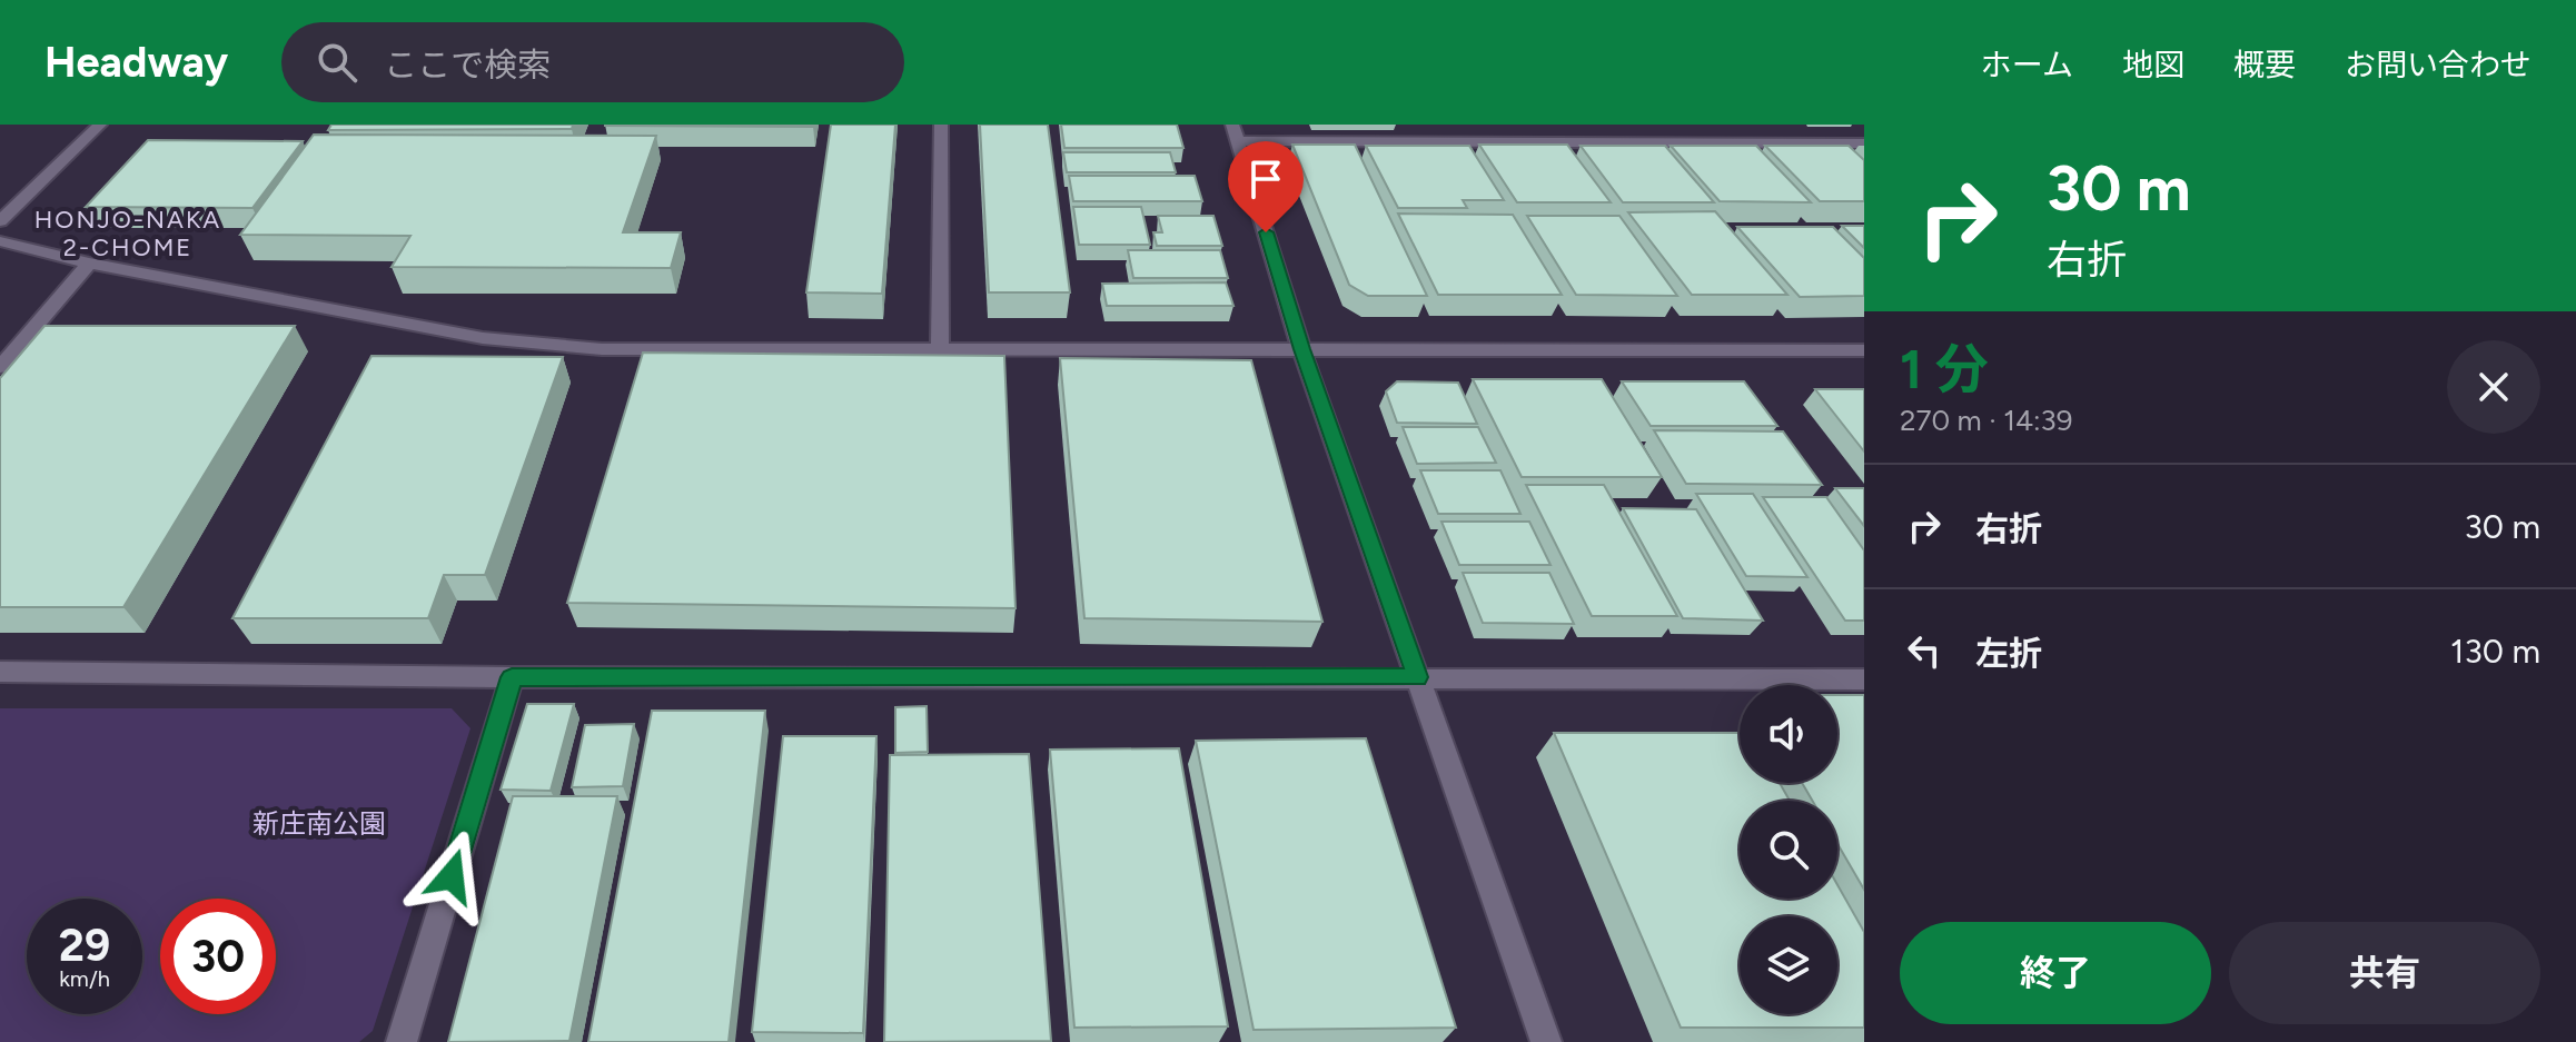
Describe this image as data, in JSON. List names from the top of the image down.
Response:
{
  "districts": ["HONJO-NAKA 2-CHOME"],
  "parks": ["新庄南公園"],
  "page": {
    "header": "Headway",
    "search": "ここで検索",
    "nav": [
      "ホーム",
      "地図",
      "概要",
      "お問い合わせ"
    ],
    "turn": ["30 m", "右折"],
    "heading": ["1 分", "270 m · 14:39"],
    "list": [
      {
        "name": "右折",
        "value": "30 m"
      },
      {
        "name": "左折",
        "value": "130 m"
      }
    ],
    "speed": "29 km/h",
    "limit": "30",
    "buttons": ["終了", "共有"]
  }
}
